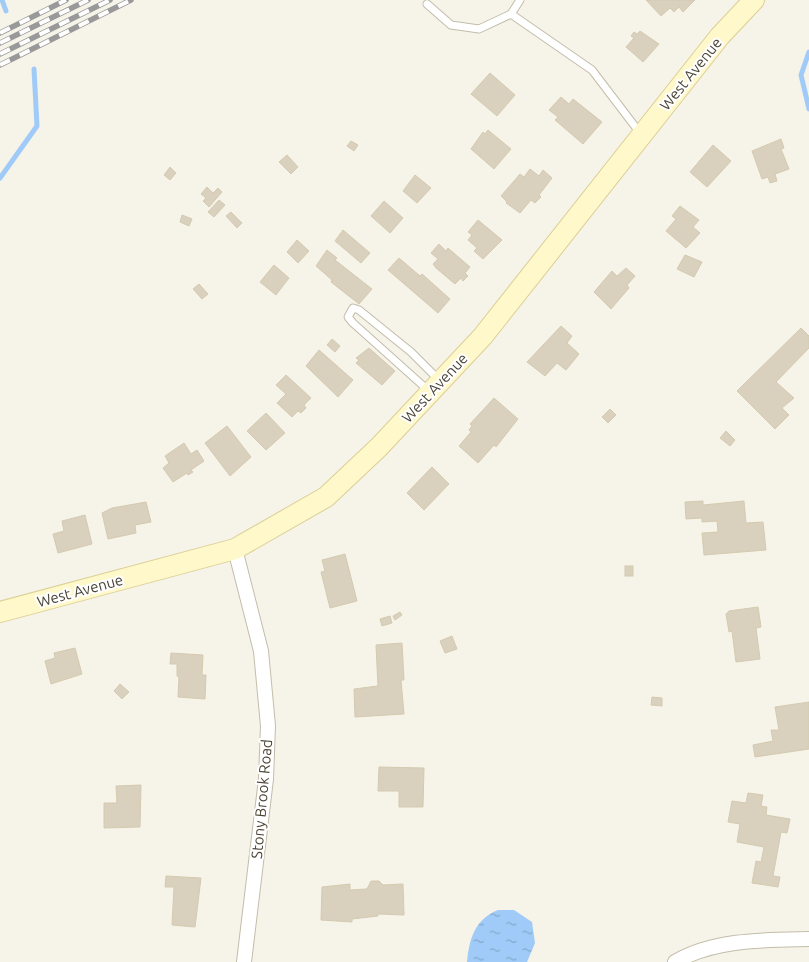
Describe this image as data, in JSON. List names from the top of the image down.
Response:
{
  "streets": {
    "main road": ["West Avenue"],
    "street": ["Stony Brook Road"]
  },
  "crossings": [
    ["West Avenue", "Stony Brook Road"]
  ]
}
